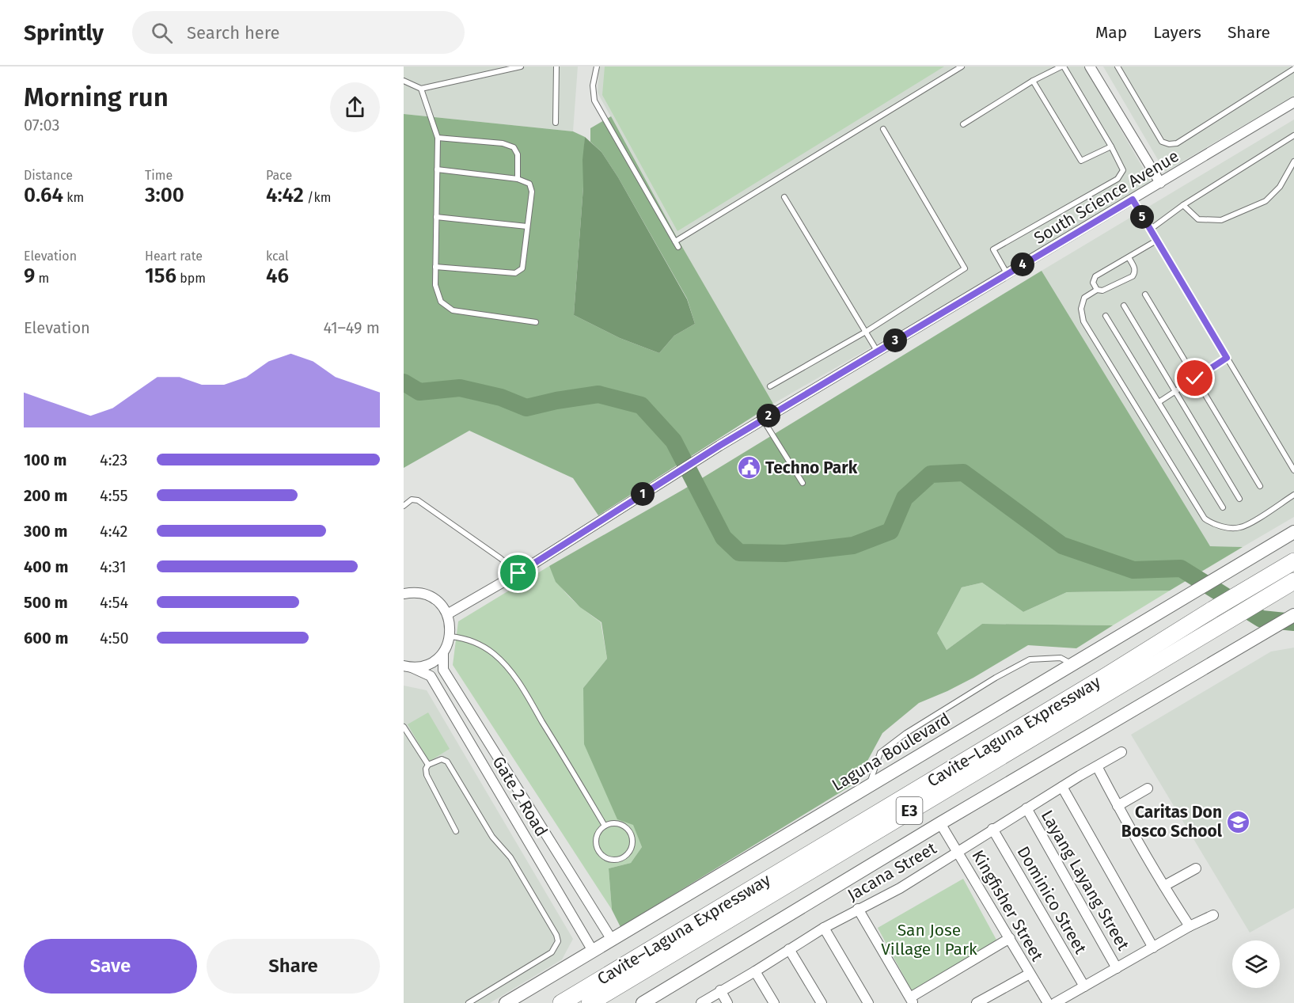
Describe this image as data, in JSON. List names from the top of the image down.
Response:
{
  "streets": {
    "highway": ["Cavite–Laguna Expressway", "E3"],
    "main road": ["Laguna Boulevard"],
    "street": [
      "South Science Avenue",
      "Gate 2 Road",
      "Jacana Street",
      "Layang Layang Street",
      "Dominico Street",
      "Kingfisher Street"
    ]
  },
  "crossings": [
    ["Laguna Boulevard", "Gate 2 Road"],
    ["Jacana Street", "Layang Layang Street"],
    ["Jacana Street", "Dominico Street"],
    ["Jacana Street", "Kingfisher Street"]
  ],
  "parks": ["San Jose Village I Park"],
  "places": {
    "public building": ["Techno Park"],
    "school or university": ["Caritas Don Bosco School"]
  },
  "page": {
    "header": "Sprintly",
    "search": "Search here",
    "nav": ["Map", "Layers", "Share"],
    "heading": ["Morning run", "07:03"],
    "stats": [
      ["Distance", "0.64 km"],
      ["Time", "3:00"],
      ["Pace", "4:42 /km"],
      ["Elevation", "9 m"],
      ["Heart rate", "156 bpm"],
      ["kcal", "46"]
    ],
    "pins": [
      "5",
      "4",
      "3",
      "2",
      "1"
    ],
    "chart": ["Elevation", "41–49 m"],
    "list": [
      {
        "name": "100 m",
        "note": "4:23"
      },
      {
        "name": "200 m",
        "note": "4:55"
      },
      {
        "name": "300 m",
        "note": "4:42"
      },
      {
        "name": "400 m",
        "note": "4:31"
      },
      {
        "name": "500 m",
        "note": "4:54"
      },
      {
        "name": "600 m",
        "note": "4:50"
      }
    ],
    "buttons": ["Save", "Share"]
  }
}
